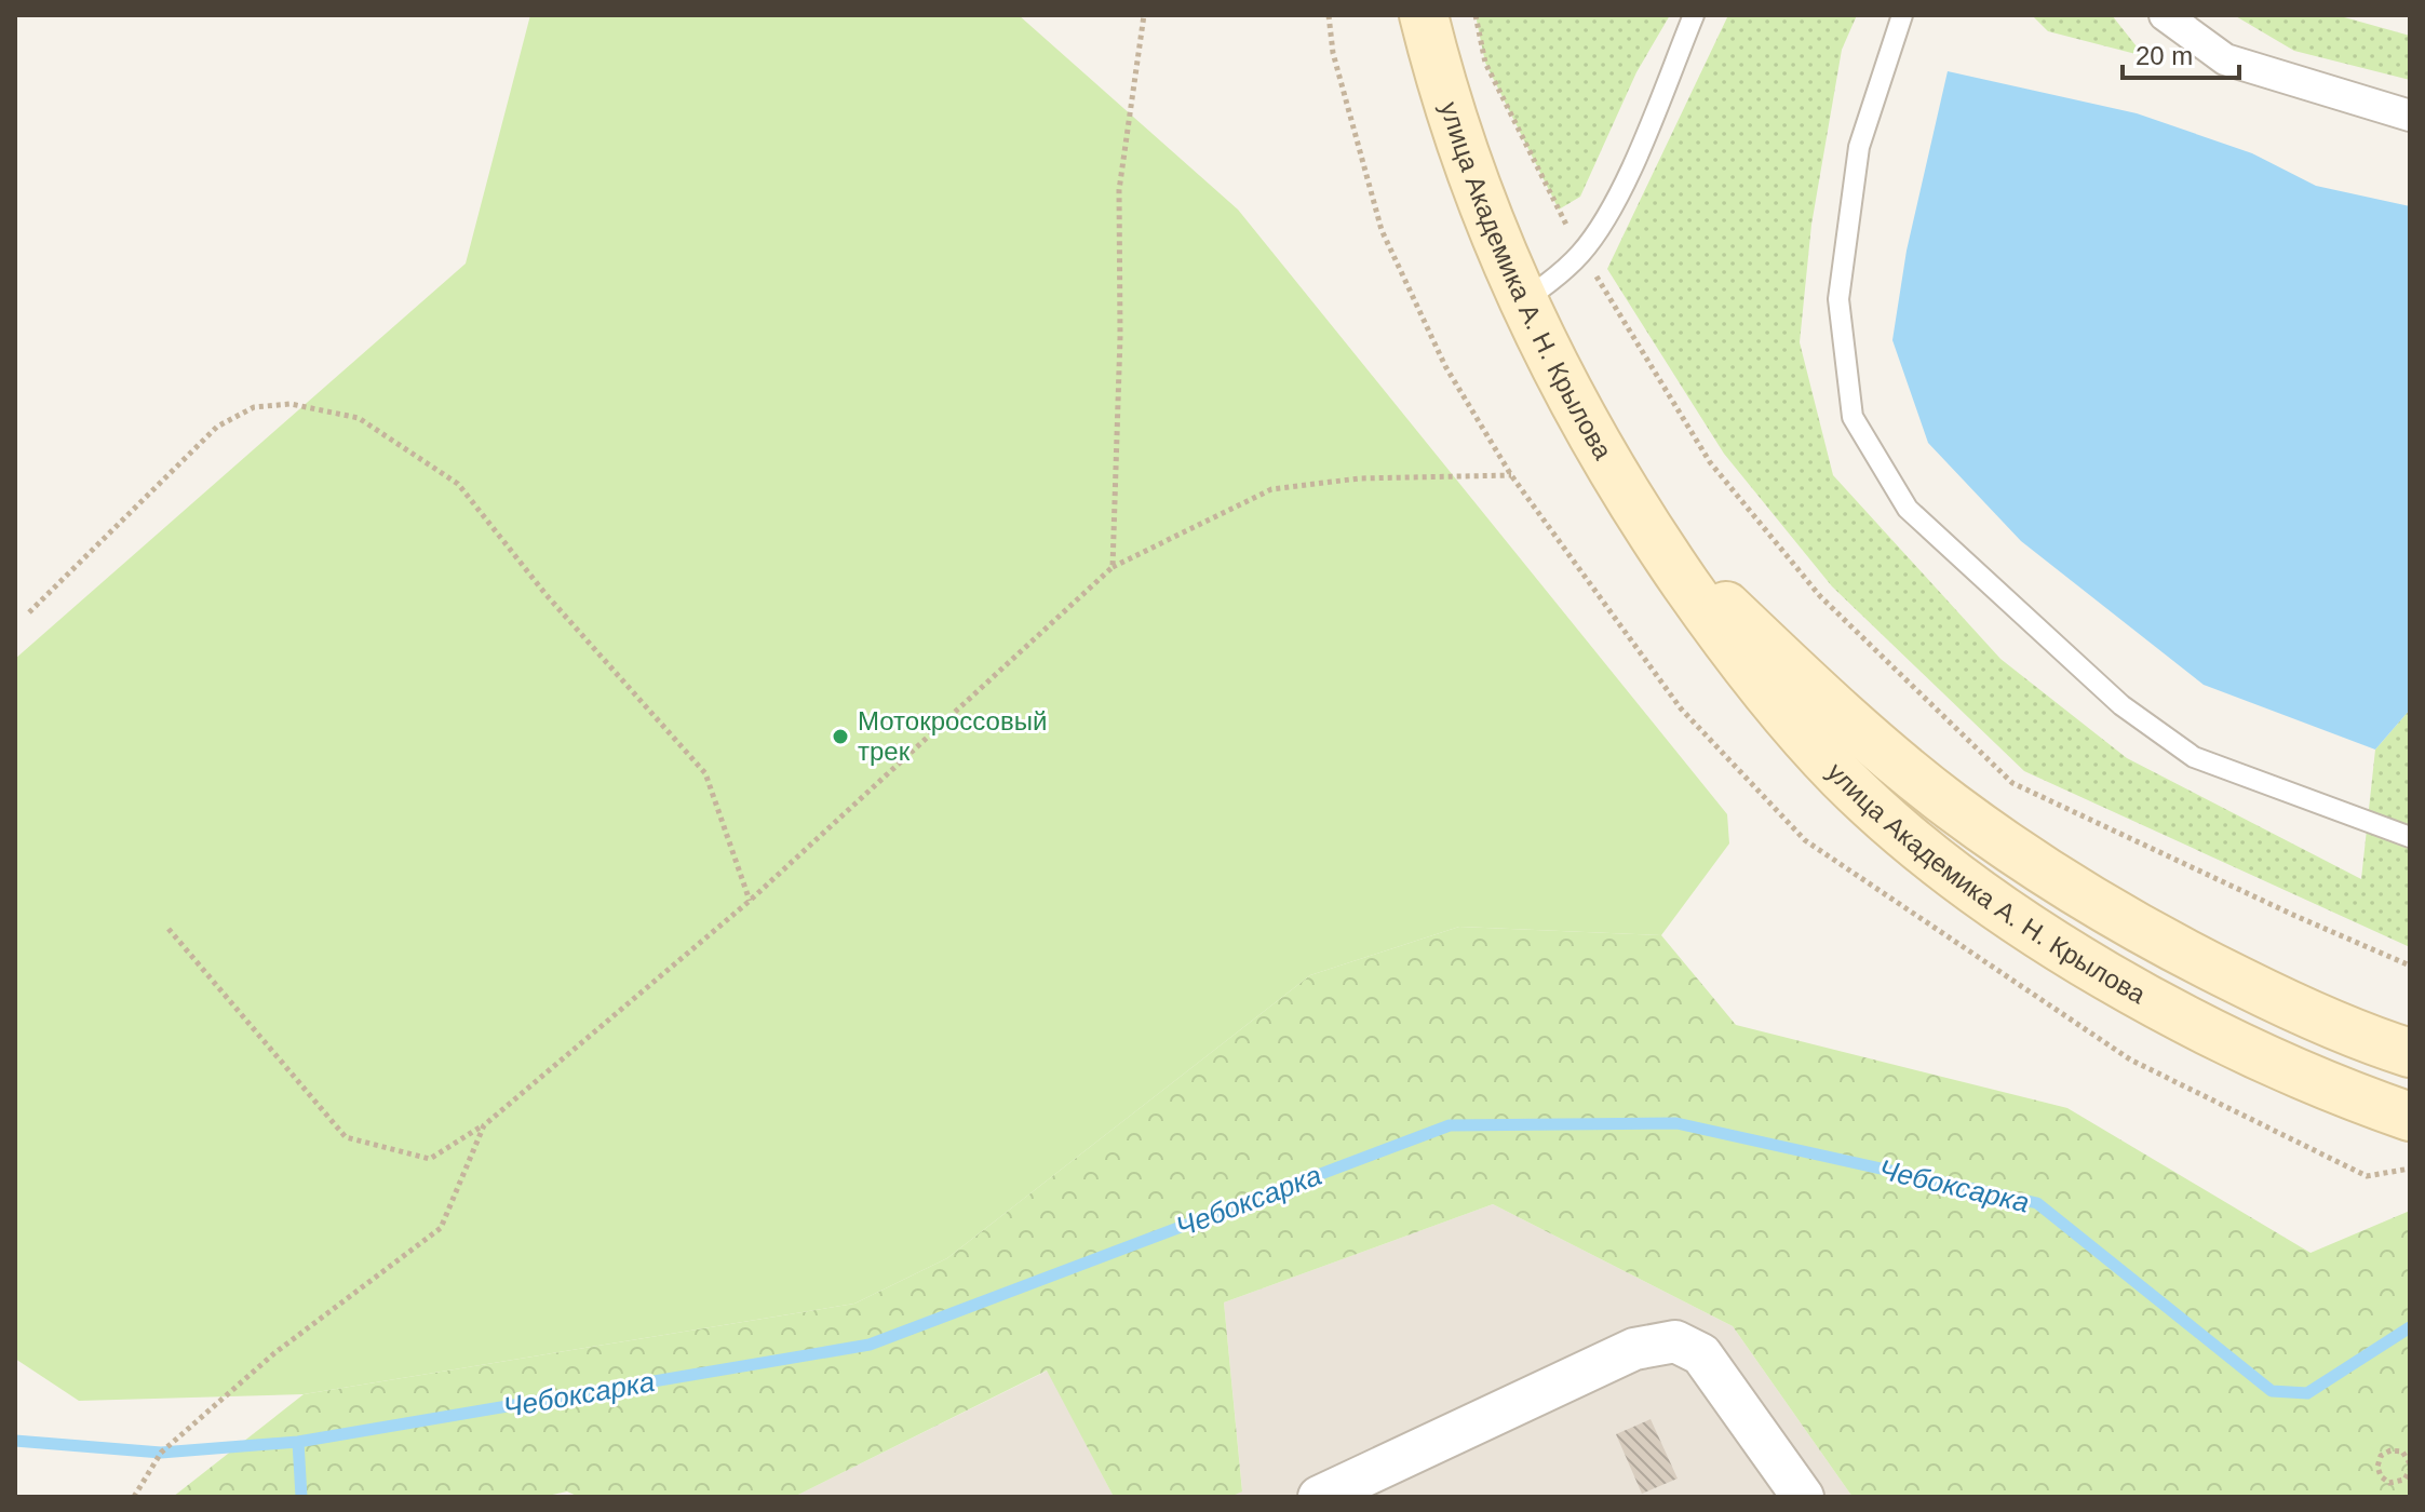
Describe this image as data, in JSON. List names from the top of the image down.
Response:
{
  "streets": {
    "main road": ["улица Академика А. Н. Крылова"]
  },
  "water": ["Чебоксарка"],
  "places": ["Мотокроссовый трек"],
  "scale_bar": "20 m"
}
